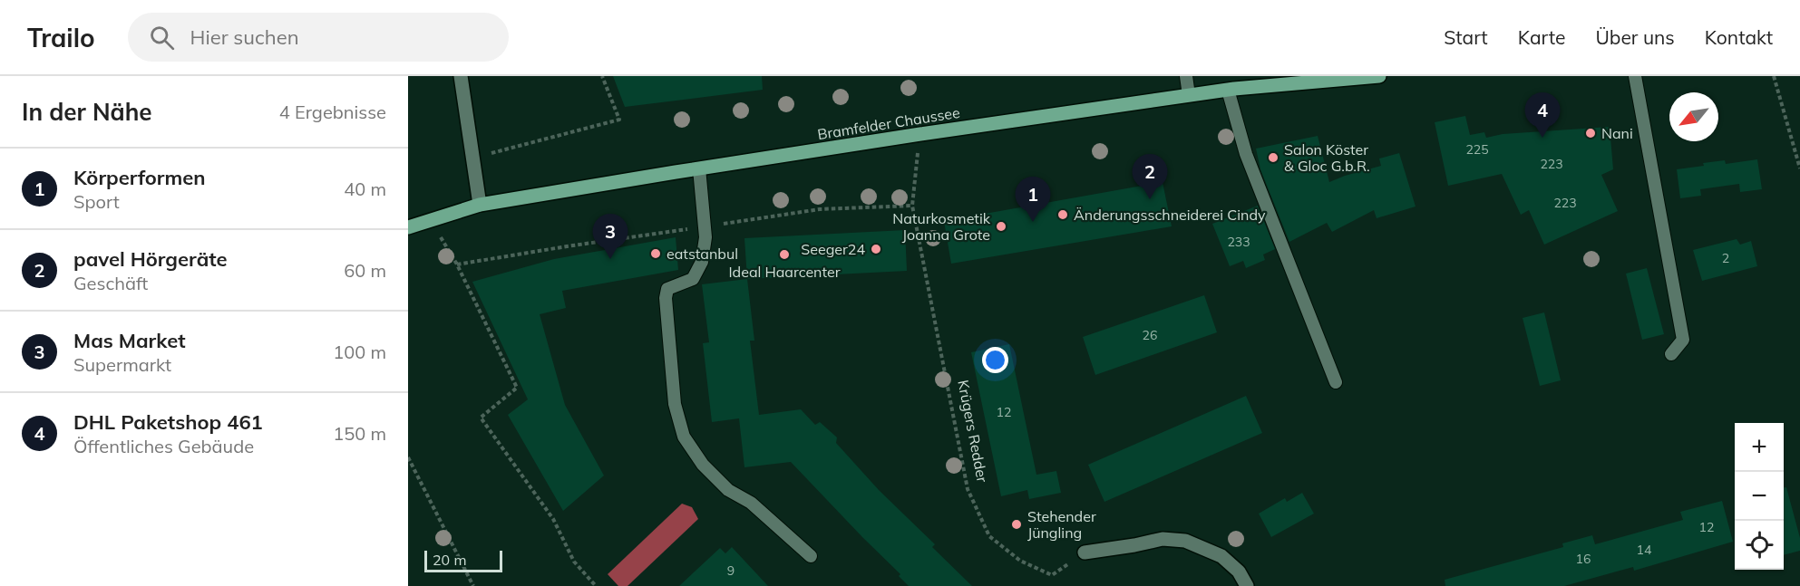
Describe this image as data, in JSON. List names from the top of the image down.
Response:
{
  "streets": {
    "main road": ["Bramfelder Chaussee"],
    "path": ["Krügers Redder"]
  },
  "crossings": [
    ["Bramfelder Chaussee", "Krügers Redder"]
  ],
  "places": [
    "Nani",
    "Salon Köster & Gloc G.b.R.",
    "Änderungsschneiderei Cindy",
    "Naturkosmetik Joanna Grote",
    "Seeger24",
    "eatstanbul",
    "Ideal Haarcenter",
    "Stehender Jüngling"
  ],
  "house_numbers": [
    "225",
    "223",
    "223",
    "233",
    "2",
    "26",
    "12",
    "12",
    "14",
    "16",
    "9"
  ],
  "scale_bar": "20 m",
  "north": "bottom left",
  "page": {
    "header": "Trailo",
    "search": "Hier suchen",
    "nav": [
      "Start",
      "Karte",
      "Über uns",
      "Kontakt"
    ],
    "heading": ["In der Nähe", "4 Ergebnisse"],
    "pins": [
      "4",
      "2",
      "1",
      "3"
    ],
    "list": [
      {
        "mark": "1",
        "name": "Körperformen",
        "note": "Sport",
        "value": "40 m"
      },
      {
        "mark": "2",
        "name": "pavel Hörgeräte",
        "note": "Geschäft",
        "value": "60 m"
      },
      {
        "mark": "3",
        "name": "Mas Market",
        "note": "Supermarkt",
        "value": "100 m"
      },
      {
        "mark": "4",
        "name": "DHL Paketshop 461",
        "note": "Öffentliches Gebäude",
        "value": "150 m"
      }
    ],
    "map_buttons": ["+", "−"],
    "scale": "20 m"
  }
}
